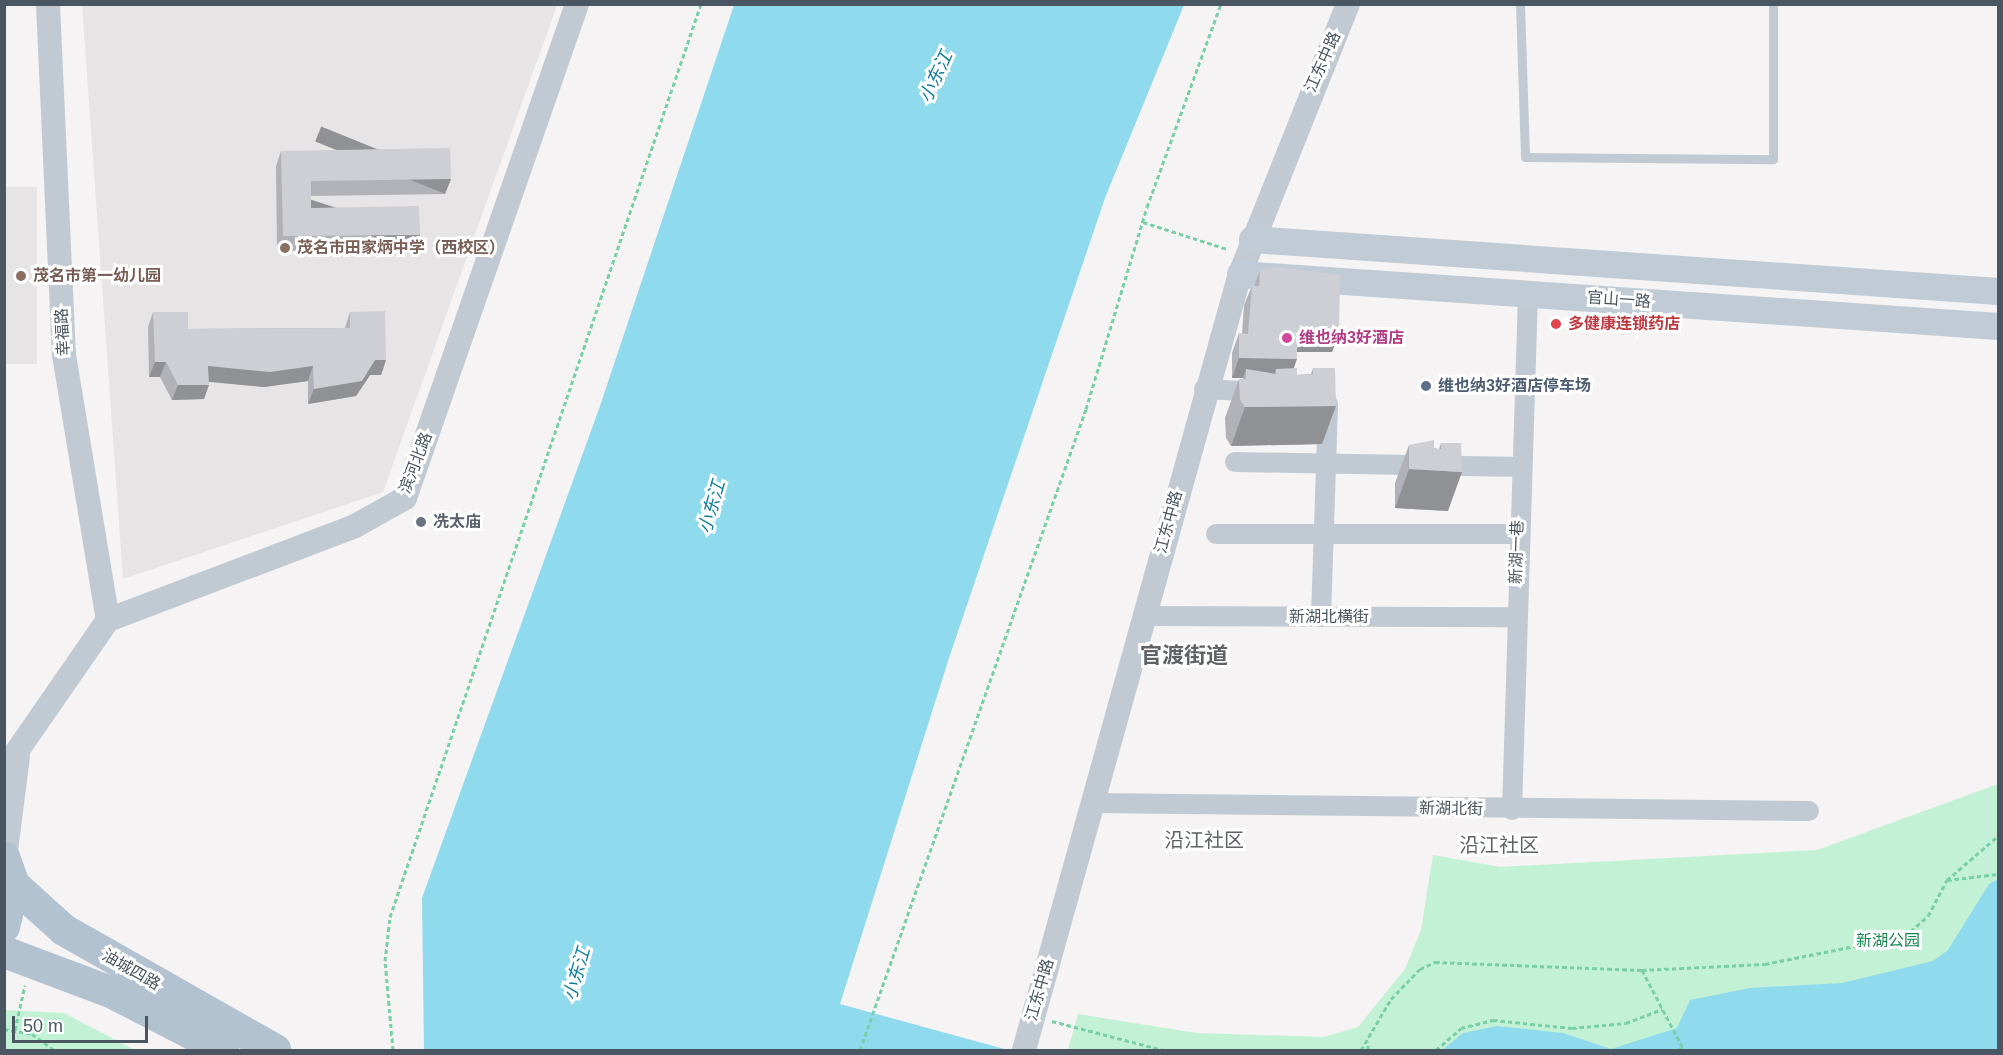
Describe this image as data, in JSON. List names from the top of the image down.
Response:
{
  "streets": {
    "main road": ["官山一路", "油城四路"],
    "street": [
      "江东中路",
      "幸福路",
      "滨河北路",
      "新湖一巷",
      "新湖北横街",
      "新湖北街"
    ]
  },
  "crossings": [
    ["江东中路", "官山一路"],
    ["江东中路", "新湖北横街"],
    ["江东中路", "新湖北街"],
    ["官山一路", "新湖一巷"],
    ["幸福路", "滨河北路"],
    ["新湖一巷", "新湖北横街"],
    ["新湖一巷", "新湖北街"]
  ],
  "districts": ["官渡街道", "沿江社区", "沿江社区"],
  "water": ["小东江"],
  "parks": ["新湖公园"],
  "places": [
    "茂名市田家炳中学（西校区）",
    "茂名市第一幼儿园",
    "多健康连锁药店",
    "维也纳3好酒店",
    "维也纳3好酒店停车场",
    "冼太庙"
  ],
  "scale_bar": "50 m"
}
